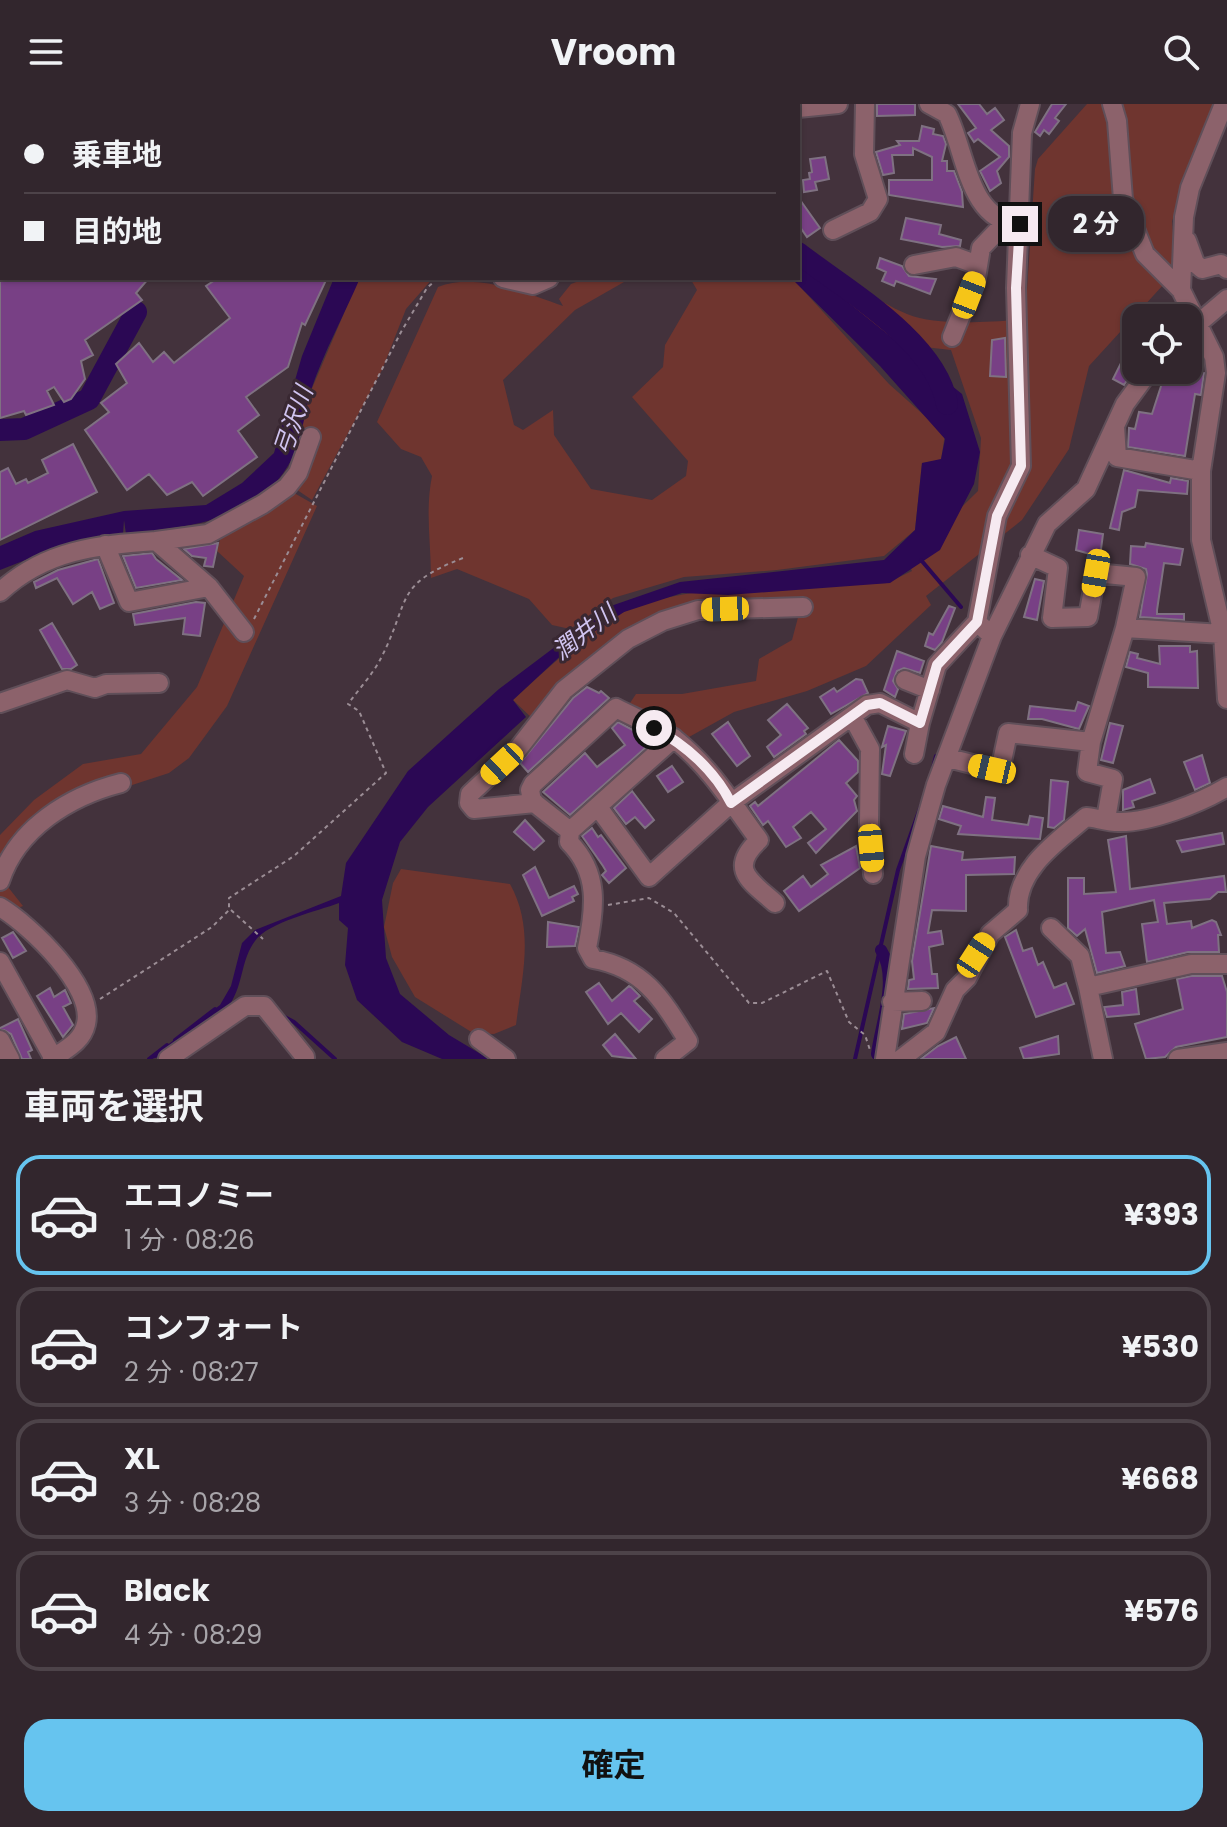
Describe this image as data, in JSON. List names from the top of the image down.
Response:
{
  "water": ["弓沢川", "潤井川"],
  "page": {
    "header": "Vroom",
    "banner": ["乗車地", "目的地"],
    "bubble": "2 分",
    "heading": "車両を選択",
    "list": [
      {
        "name": "エコノミー",
        "note": "1 分 · 08:26",
        "value": "¥393"
      },
      {
        "name": "コンフォート",
        "note": "2 分 · 08:27",
        "value": "¥530"
      },
      {
        "name": "XL",
        "note": "3 分 · 08:28",
        "value": "¥668"
      },
      {
        "name": "Black",
        "note": "4 分 · 08:29",
        "value": "¥576"
      }
    ],
    "buttons": "確定"
  }
}
